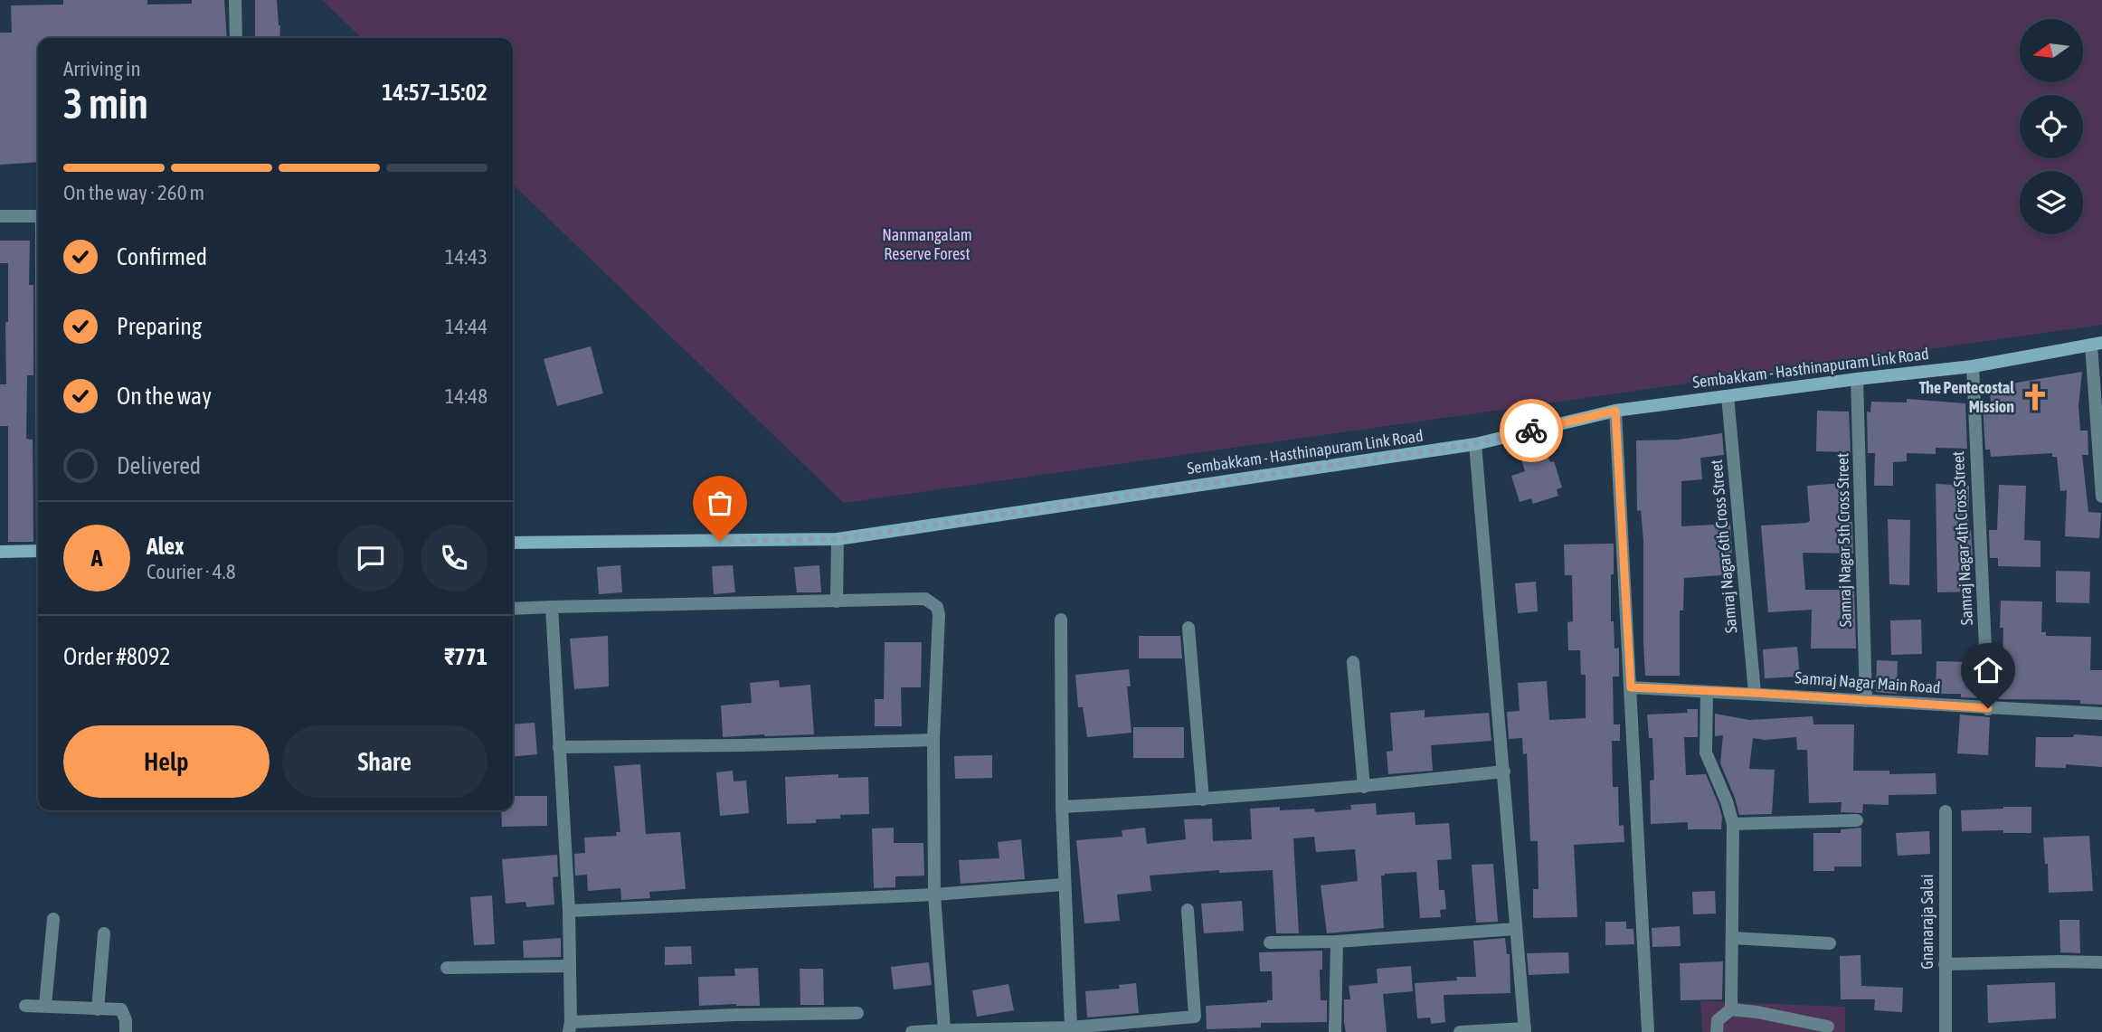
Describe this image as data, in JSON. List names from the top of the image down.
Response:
{
  "streets": {
    "street": [
      "Sembakkam - Hasthinapuram Link Road",
      "Samraj Nagar 4th Cross Street",
      "Samraj Nagar 5th Cross Street",
      "Samraj Nagar 6th Cross Street",
      "Samraj Nagar Main Road",
      "Gnanaraja Salai"
    ]
  },
  "crossings": [
    ["Sembakkam - Hasthinapuram Link Road", "Samraj Nagar 4th Cross Street"],
    ["Sembakkam - Hasthinapuram Link Road", "Samraj Nagar 5th Cross Street"],
    ["Sembakkam - Hasthinapuram Link Road", "Samraj Nagar 6th Cross Street"],
    ["Samraj Nagar 4th Cross Street", "Samraj Nagar Main Road"],
    ["Samraj Nagar 5th Cross Street", "Samraj Nagar Main Road"],
    ["Samraj Nagar 6th Cross Street", "Samraj Nagar Main Road"]
  ],
  "parks": ["Nanmangalam Reserve Forest"],
  "places": {
    "church": ["The Pentecostal Mission"]
  },
  "north": "left",
  "page": {
    "heading": ["3 min", "Arriving in", "14:57–15:02"],
    "panel": [
      "Alex",
      "Courier · 4.8",
      "Order #8092",
      "₹771"
    ],
    "bar": "On the way · 260 m",
    "list": [
      ["Confirmed", "14:43"],
      ["Preparing", "14:44"],
      ["On the way", "14:48"],
      "Delivered"
    ],
    "round": "A",
    "buttons": ["Help", "Share"]
  }
}
